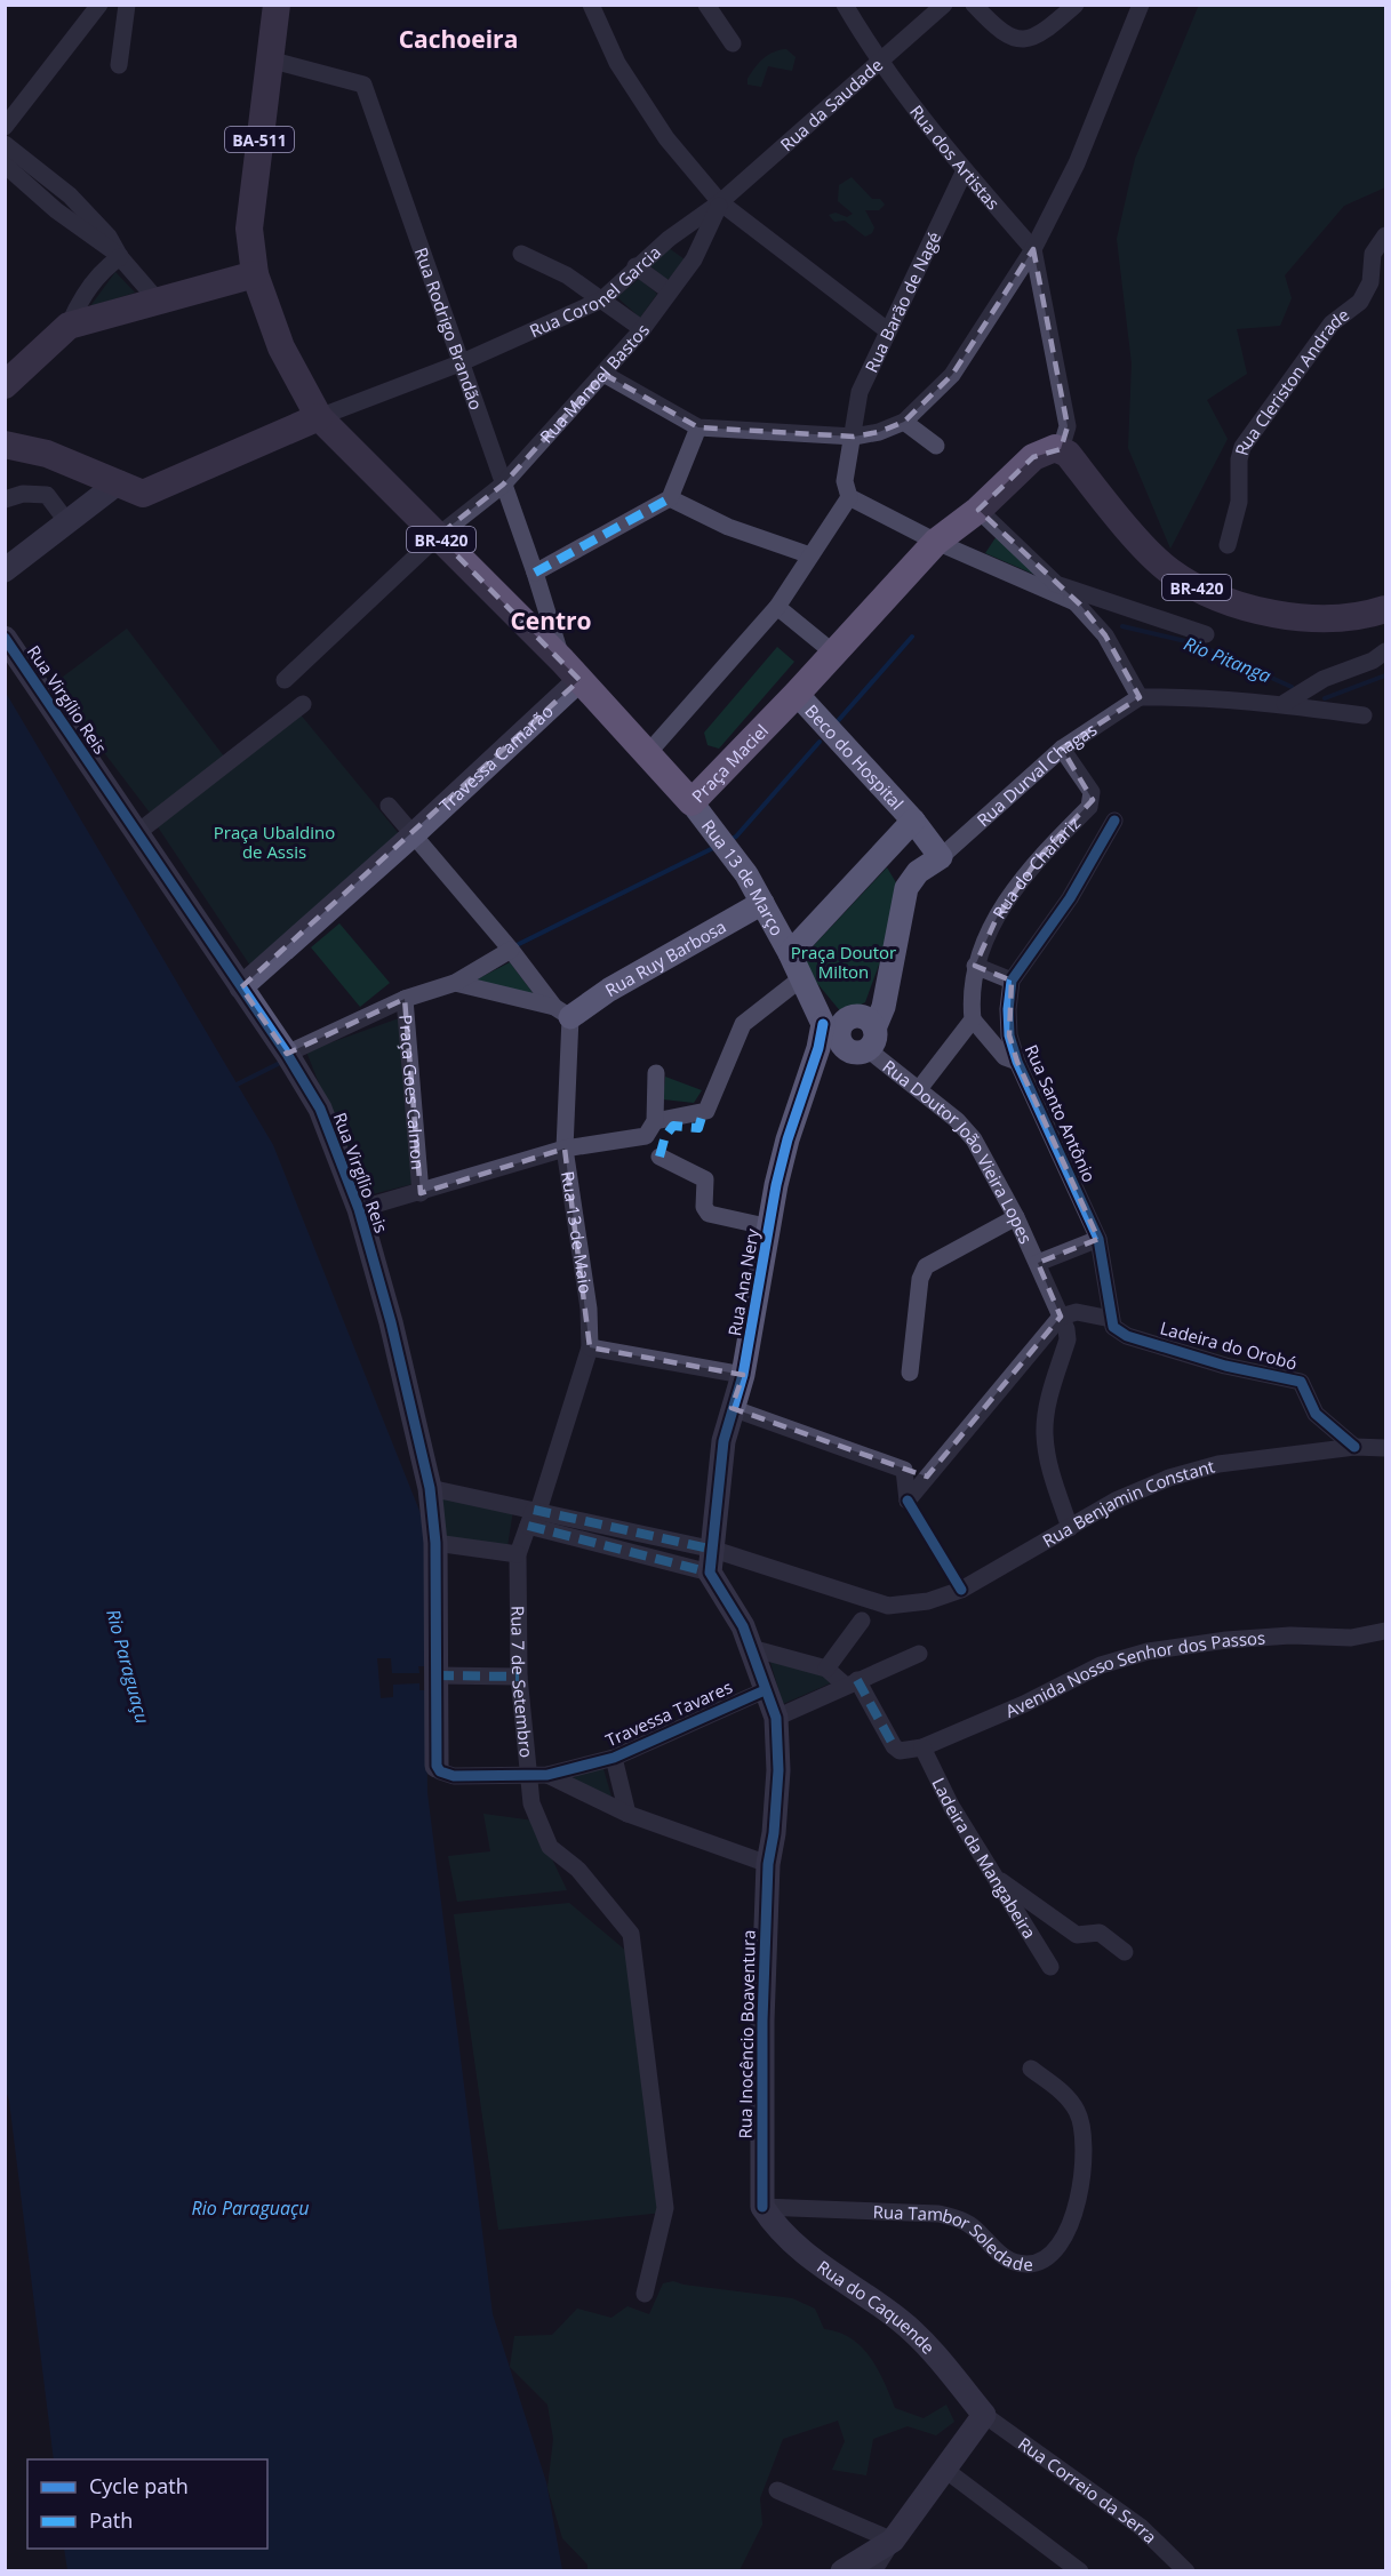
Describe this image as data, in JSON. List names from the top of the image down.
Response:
{
  "streets": {
    "main road": ["BA-511", "BR-420", "Praça Maciel"],
    "street": [
      "Rua da Saudade",
      "Rua dos Artistas",
      "Rua Coronel Garcia",
      "Rua Barão de Nagé",
      "Rua Rodrigo Brandão",
      "Rua Manoel Bastos",
      "Rua Cleriston Andrade",
      "Rua Virgílio Reis",
      "Travessa Camarão",
      "Beco do Hospital",
      "Rua Durval Chagas",
      "Rua do Chafariz",
      "Rua 13 de Março",
      "Rua Ruy Barbosa",
      "Praça Goes Calmon",
      "Rua Santo Antônio",
      "Rua Doutor João Vieira Lopes",
      "Rua 13 de Maio",
      "Rua Ana Nery",
      "Ladeira do Orobó",
      "Rua Benjamin Constant",
      "Avenida Nosso Senhor dos Passos",
      "Rua 7 de Setembro",
      "Travessa Tavares",
      "Ladeira da Mangabeira",
      "Rua Inocêncio Boaventura",
      "Rua Tambor Soledade",
      "Rua do Caquende",
      "Rua Correio da Serra"
    ]
  },
  "crossings": [
    ["Rua da Saudade", "Rua dos Artistas"],
    ["Rua da Saudade", "Rua Coronel Garcia"],
    ["Rua da Saudade", "Rua Manoel Bastos"],
    ["BA-511", "Rua Rodrigo Brandão"],
    ["BA-511", "BR-420"],
    ["Rua dos Artistas", "Rua Barão de Nagé"],
    ["Rua Coronel Garcia", "Rua Rodrigo Brandão"],
    ["Rua Coronel Garcia", "Rua Manoel Bastos"],
    ["Rua Coronel Garcia", "BR-420"],
    ["Rua Rodrigo Brandão", "Rua Manoel Bastos"],
    ["Rua Rodrigo Brandão", "BR-420"],
    ["Rua Rodrigo Brandão", "Travessa Camarão"],
    ["Rua Manoel Bastos", "BR-420"],
    ["BR-420", "Travessa Camarão"],
    ["BR-420", "Praça Maciel"],
    ["Rua Virgílio Reis", "Praça Goes Calmon"],
    ["Beco do Hospital", "Praça Maciel"],
    ["Praça Maciel", "Rua 13 de Março"],
    ["Rua Durval Chagas", "Rua do Chafariz"],
    ["Rua 13 de Março", "Rua Ruy Barbosa"],
    ["Rua Ruy Barbosa", "Rua 13 de Maio"],
    ["Rua Santo Antônio", "Ladeira do Orobó"],
    ["Rua Doutor João Vieira Lopes", "Rua Benjamin Constant"],
    ["Rua 13 de Maio", "Rua 7 de Setembro"],
    ["Rua Ana Nery", "Rua Benjamin Constant"],
    ["Ladeira do Orobó", "Rua Benjamin Constant"],
    ["Avenida Nosso Senhor dos Passos", "Ladeira da Mangabeira"],
    ["Rua 7 de Setembro", "Travessa Tavares"],
    ["Rua Inocêncio Boaventura", "Rua Tambor Soledade"],
    ["Rua Inocêncio Boaventura", "Rua do Caquende"],
    ["Rua Tambor Soledade", "Rua do Caquende"],
    ["Rua do Caquende", "Rua Correio da Serra"]
  ],
  "districts": ["Cachoeira", "Centro"],
  "water": ["Rio Pitanga", "Rio Paraguaçu"],
  "parks": ["Praça Ubaldino de Assis", "Praça Doutor Milton"],
  "legend": ["Cycle path", "Path"]
}
